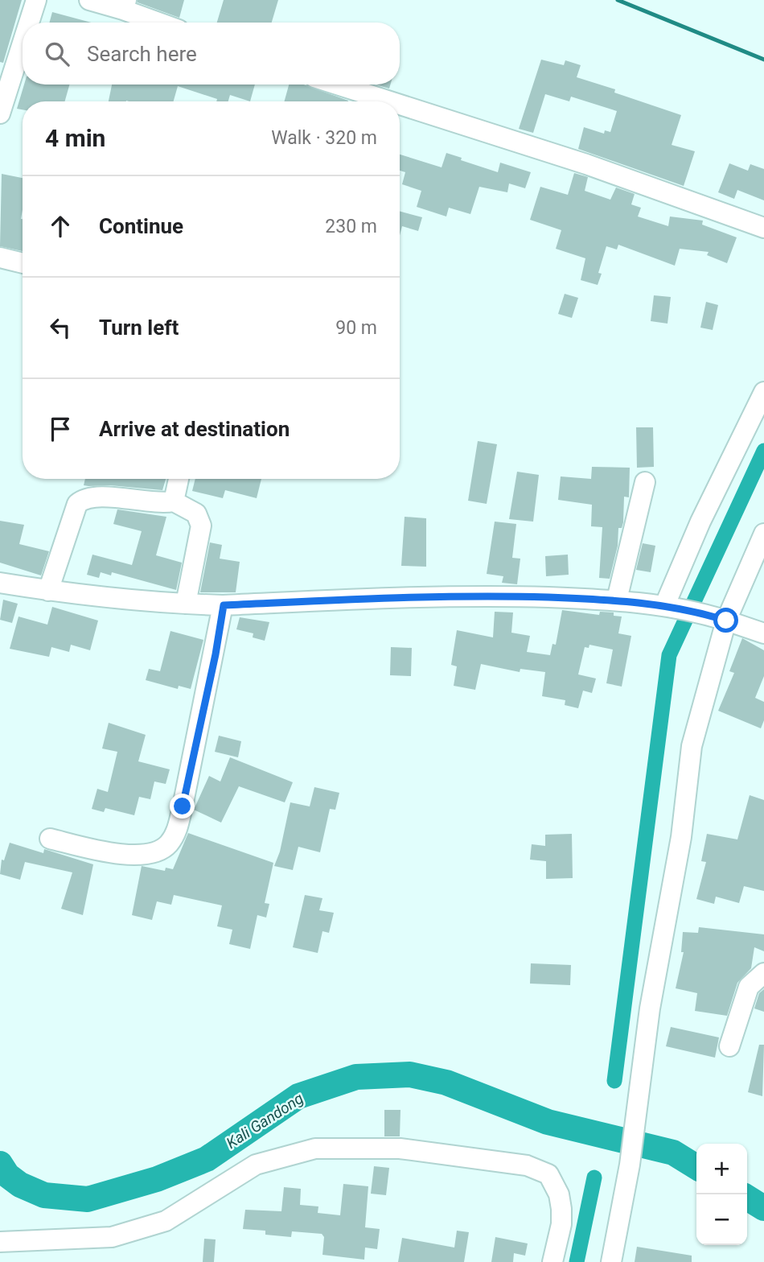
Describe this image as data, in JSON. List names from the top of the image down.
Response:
{
  "water": ["Kali Gandong"],
  "page": {
    "search": "Search here",
    "heading": ["4 min", "Walk · 320 m"],
    "list": [
      ["Continue", "230 m"],
      ["Turn left", "90 m"],
      "Arrive at destination"
    ],
    "map_buttons": ["+", "−"]
  }
}
